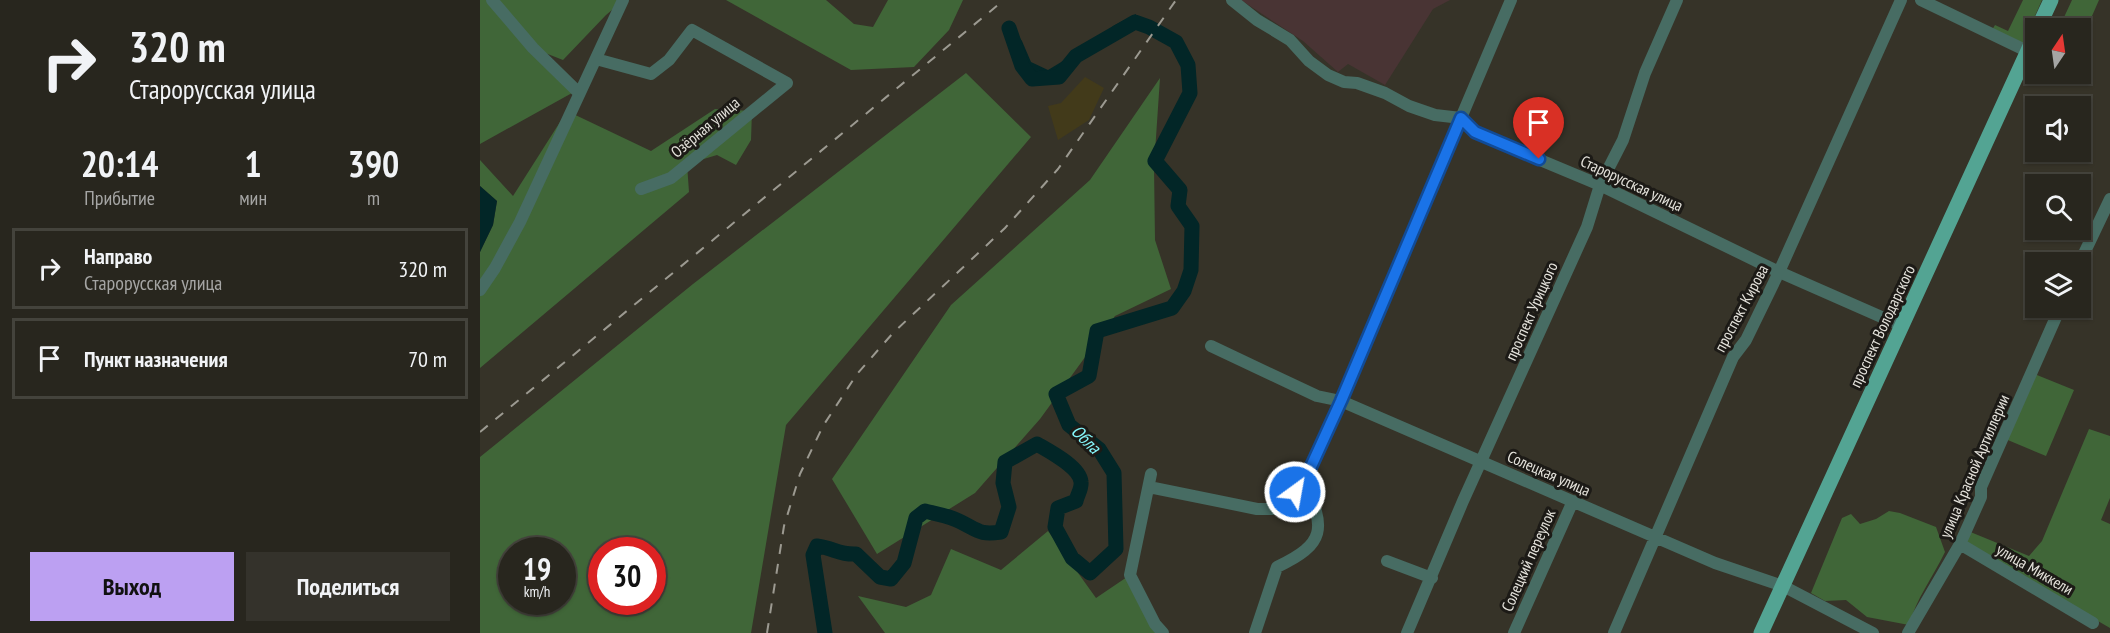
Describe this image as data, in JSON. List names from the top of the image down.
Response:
{
  "streets": {
    "main road": ["проспект Володарского"],
    "street": [
      "Озёрная улица",
      "Старорусская улица",
      "проспект Кирова",
      "проспект Урицкого",
      "улица Красной Артиллерии",
      "Солецкая улица",
      "Солецкий переулок",
      "улица Миккели"
    ]
  },
  "crossings": [
    ["Старорусская улица", "проспект Кирова"],
    ["Старорусская улица", "проспект Урицкого"],
    ["Старорусская улица", "проспект Володарского"],
    ["проспект Кирова", "Солецкая улица"],
    ["проспект Урицкого", "Солецкая улица"],
    ["проспект Володарского", "Солецкая улица"],
    ["улица Красной Артиллерии", "улица Миккели"],
    ["Солецкая улица", "Солецкий переулок"]
  ],
  "water": ["Обла"],
  "north": "top",
  "page": {
    "turn": ["320 m", "Старорусская улица"],
    "eta": [
      "20:14",
      "Прибытие",
      "1",
      "мин",
      "390",
      "m"
    ],
    "list": [
      {
        "name": "Направо",
        "note": "Старорусская улица",
        "value": "320 m"
      },
      {
        "name": "Пункт назначения",
        "value": "70 m"
      }
    ],
    "speed": "19 km/h",
    "limit": "30",
    "buttons": ["Выход", "Поделиться"]
  }
}
